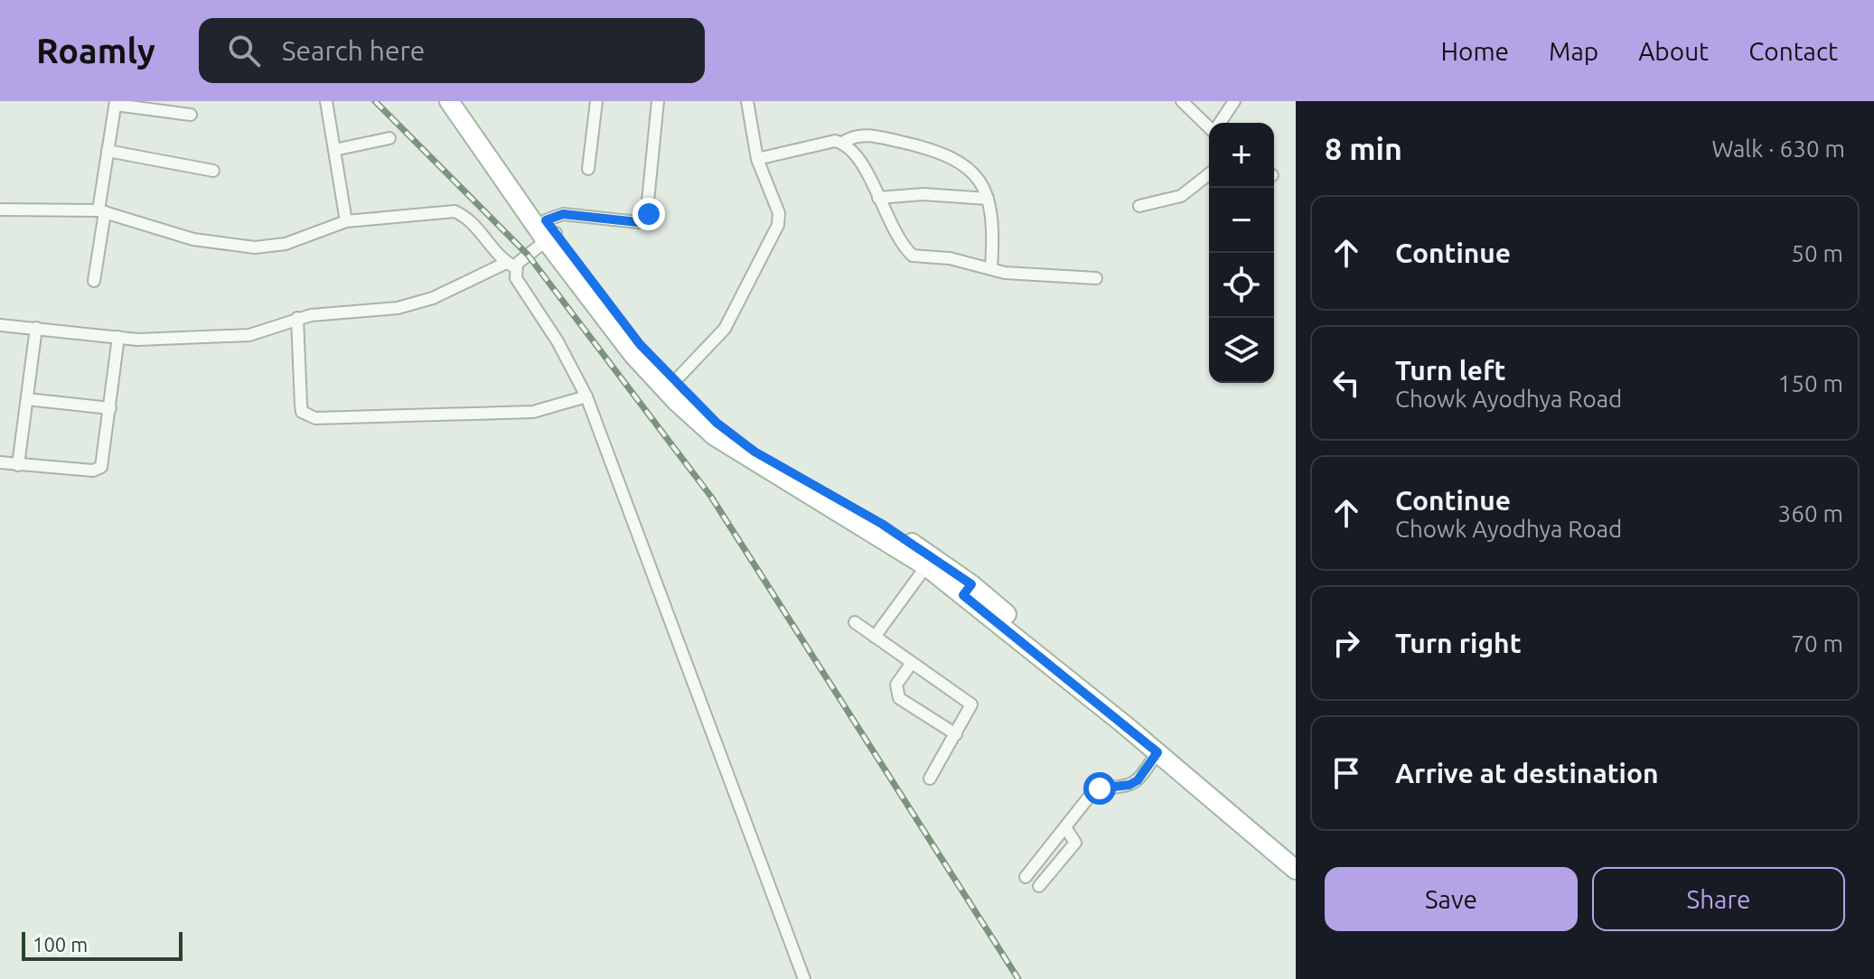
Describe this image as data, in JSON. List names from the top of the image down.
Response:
{
  "scale_bar": "100 m",
  "page": {
    "header": "Roamly",
    "search": "Search here",
    "nav": [
      "Home",
      "Map",
      "About",
      "Contact"
    ],
    "heading": ["8 min", "Walk · 630 m"],
    "map_buttons": ["+", "−"],
    "list": [
      ["Continue", "50 m"],
      ["Turn left", "Chowk Ayodhya Road", "150 m"],
      ["Continue", "Chowk Ayodhya Road", "360 m"],
      ["Turn right", "70 m"],
      "Arrive at destination"
    ],
    "buttons": ["Save", "Share"],
    "scale": "100 m"
  }
}
